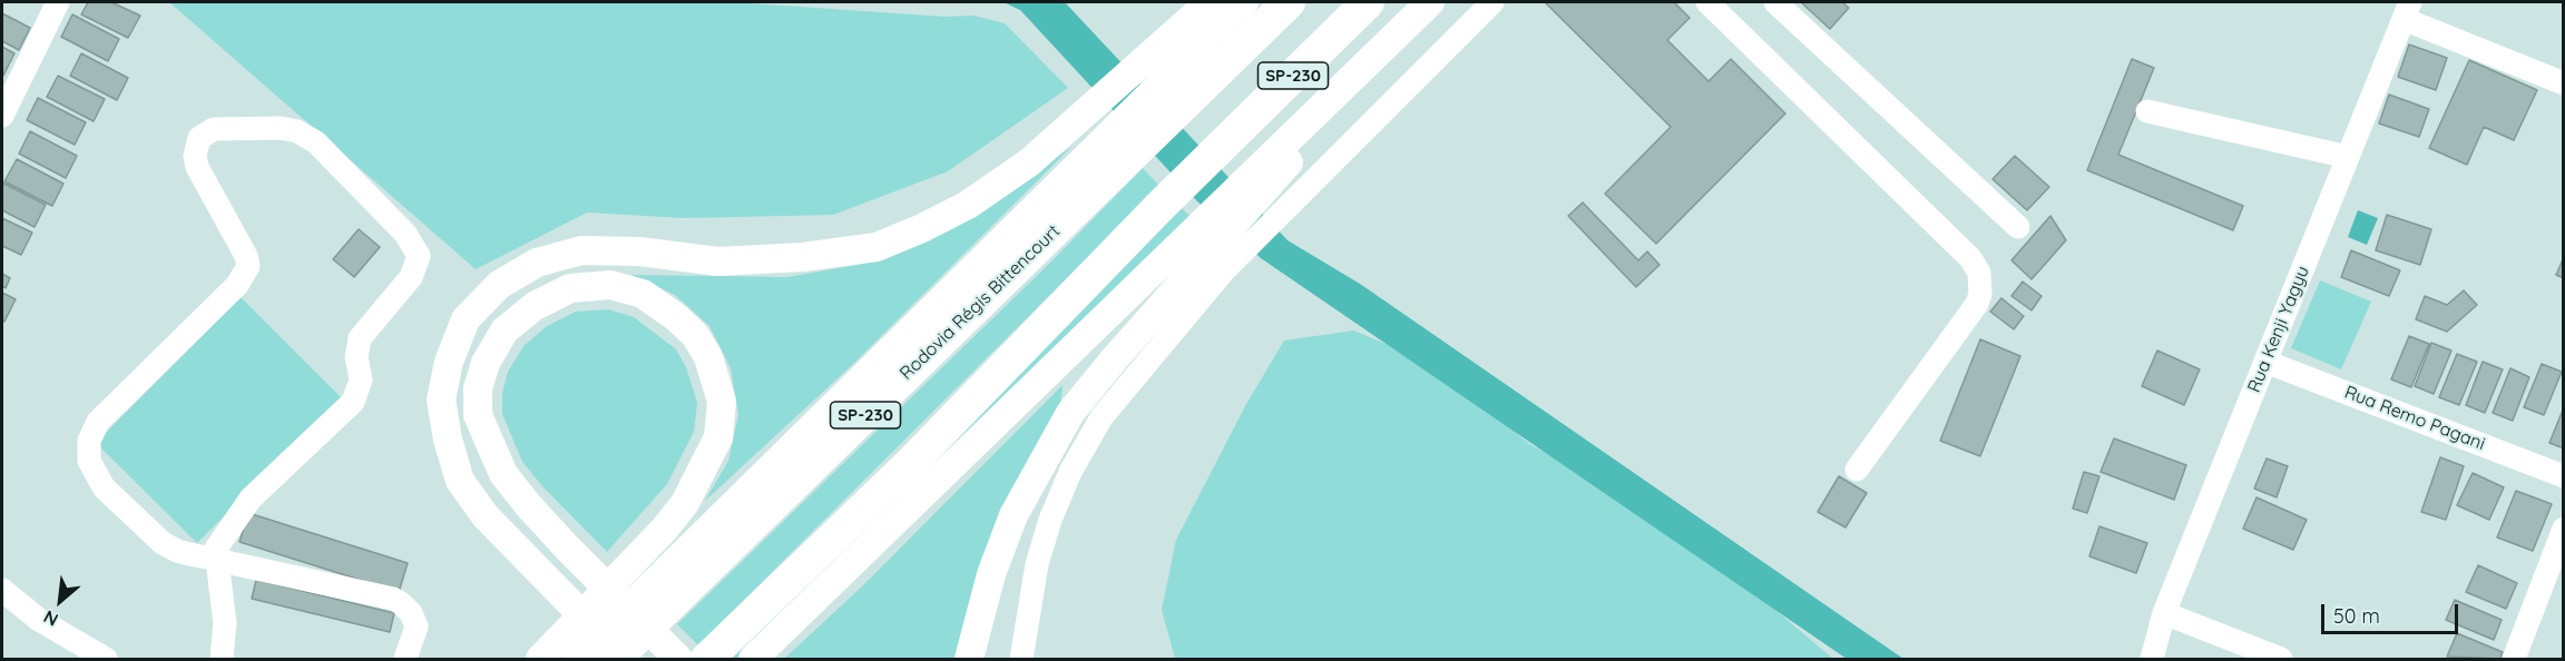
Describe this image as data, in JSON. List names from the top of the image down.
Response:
{
  "streets": {
    "highway": ["SP-230", "Rodovia Régis Bittencourt"],
    "street": ["Rua Kenji Yagyu", "Rua Remo Pagani"]
  },
  "crossings": [
    ["Rua Kenji Yagyu", "Rua Remo Pagani"]
  ],
  "scale_bar": "50 m",
  "north": "bottom left"
}
